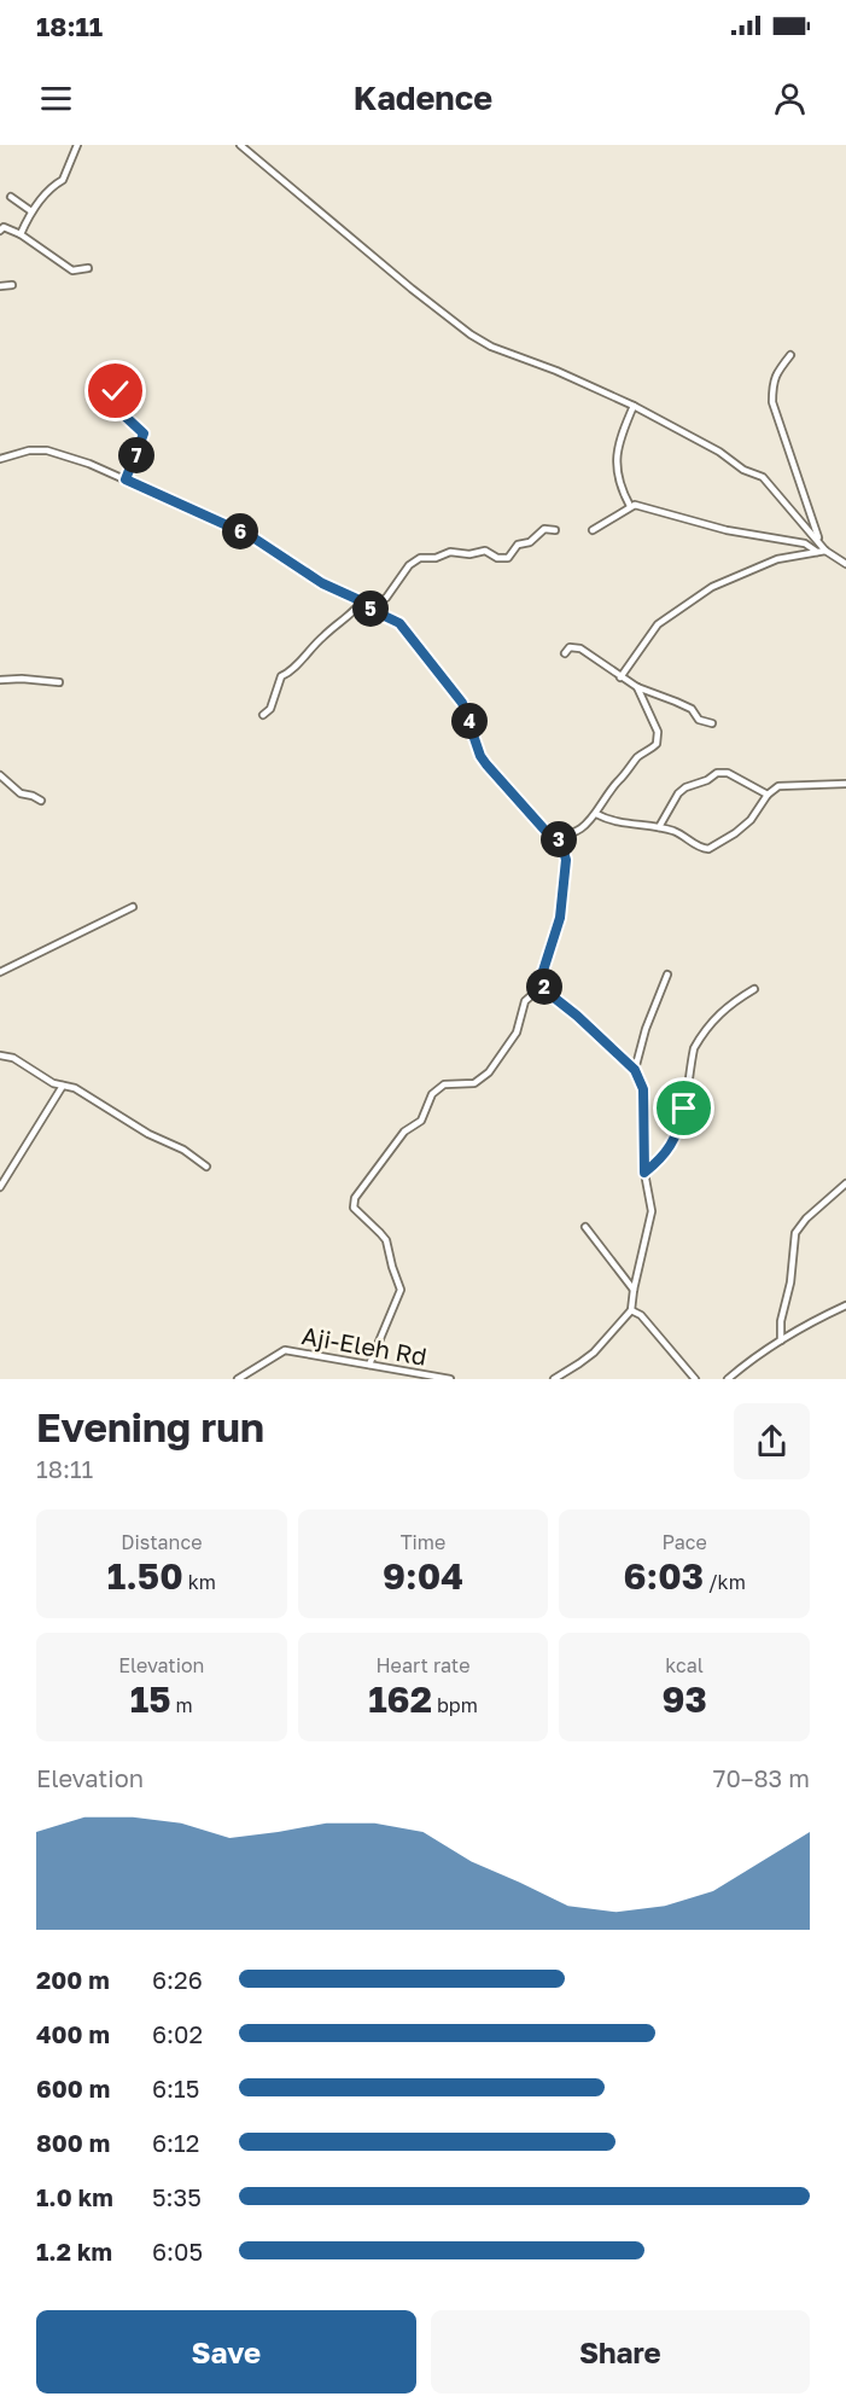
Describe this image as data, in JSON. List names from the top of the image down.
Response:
{
  "streets": {
    "street": ["Aji-Eleh Rd"]
  },
  "page": {
    "status": "18:11",
    "header": "Kadence",
    "pins": [
      "7",
      "6",
      "5",
      "4",
      "3",
      "2"
    ],
    "heading": ["Evening run", "18:11"],
    "stats": [
      ["Distance", "1.50 km"],
      ["Time", "9:04"],
      ["Pace", "6:03 /km"],
      ["Elevation", "15 m"],
      ["Heart rate", "162 bpm"],
      ["kcal", "93"]
    ],
    "chart": ["Elevation", "70–83 m"],
    "list": [
      {
        "name": "200 m",
        "note": "6:26"
      },
      {
        "name": "400 m",
        "note": "6:02"
      },
      {
        "name": "600 m",
        "note": "6:15"
      },
      {
        "name": "800 m",
        "note": "6:12"
      },
      {
        "name": "1.0 km",
        "note": "5:35"
      },
      {
        "name": "1.2 km",
        "note": "6:05"
      }
    ],
    "buttons": ["Save", "Share"]
  }
}
